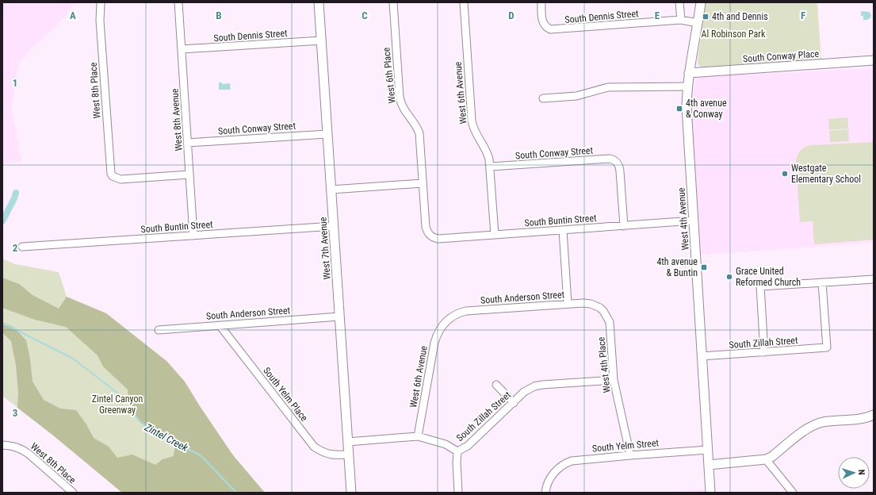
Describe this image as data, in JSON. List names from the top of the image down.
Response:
{
  "streets": {
    "street": [
      "South Dennis Street",
      "South Conway Place",
      "West 6th Place",
      "West 8th Place",
      "West 6th Avenue",
      "West 8th Avenue",
      "South Conway Street",
      "West 4th Avenue",
      "South Buntin Street",
      "West 7th Avenue",
      "South Anderson Street",
      "South Zillah Street",
      "West 4th Place",
      "South Yelm Place",
      "South Yelm Street"
    ]
  },
  "crossings": [
    ["South Dennis Street", "West 8th Avenue"],
    ["South Dennis Street", "West 4th Avenue"],
    ["South Dennis Street", "West 7th Avenue"],
    ["South Conway Place", "West 4th Avenue"],
    ["West 6th Place", "South Buntin Street"],
    ["West 8th Place", "West 8th Avenue"],
    ["West 6th Avenue", "South Conway Street"],
    ["West 6th Avenue", "South Buntin Street"],
    ["West 6th Avenue", "South Anderson Street"],
    ["West 6th Avenue", "South Zillah Street"],
    ["West 8th Avenue", "South Conway Street"],
    ["West 8th Avenue", "South Buntin Street"],
    ["South Conway Street", "South Buntin Street"],
    ["South Conway Street", "West 7th Avenue"],
    ["West 4th Avenue", "South Buntin Street"],
    ["West 4th Avenue", "South Zillah Street"],
    ["West 4th Avenue", "South Yelm Street"],
    ["South Buntin Street", "West 7th Avenue"],
    ["West 7th Avenue", "South Anderson Street"],
    ["West 7th Avenue", "South Zillah Street"],
    ["West 7th Avenue", "South Yelm Place"],
    ["South Anderson Street", "West 4th Place"],
    ["South Anderson Street", "South Yelm Place"],
    ["South Zillah Street", "West 4th Place"],
    ["West 4th Place", "South Yelm Street"]
  ],
  "water": ["Zintel Creek"],
  "parks": ["Al Robinson Park", "Zintel Canyon Greenway"],
  "places": {
    "transit": ["4th and Dennis", "4th avenue & Conway", "4th avenue & Buntin"],
    "other": ["Westgate Elementary School", "Grace United Reformed Church"]
  },
  "north": "right",
  "grid": {
    "columns": [
      "A",
      "B",
      "C",
      "D",
      "E",
      "F"
    ],
    "rows": ["1", "2", "3"]
  }
}
